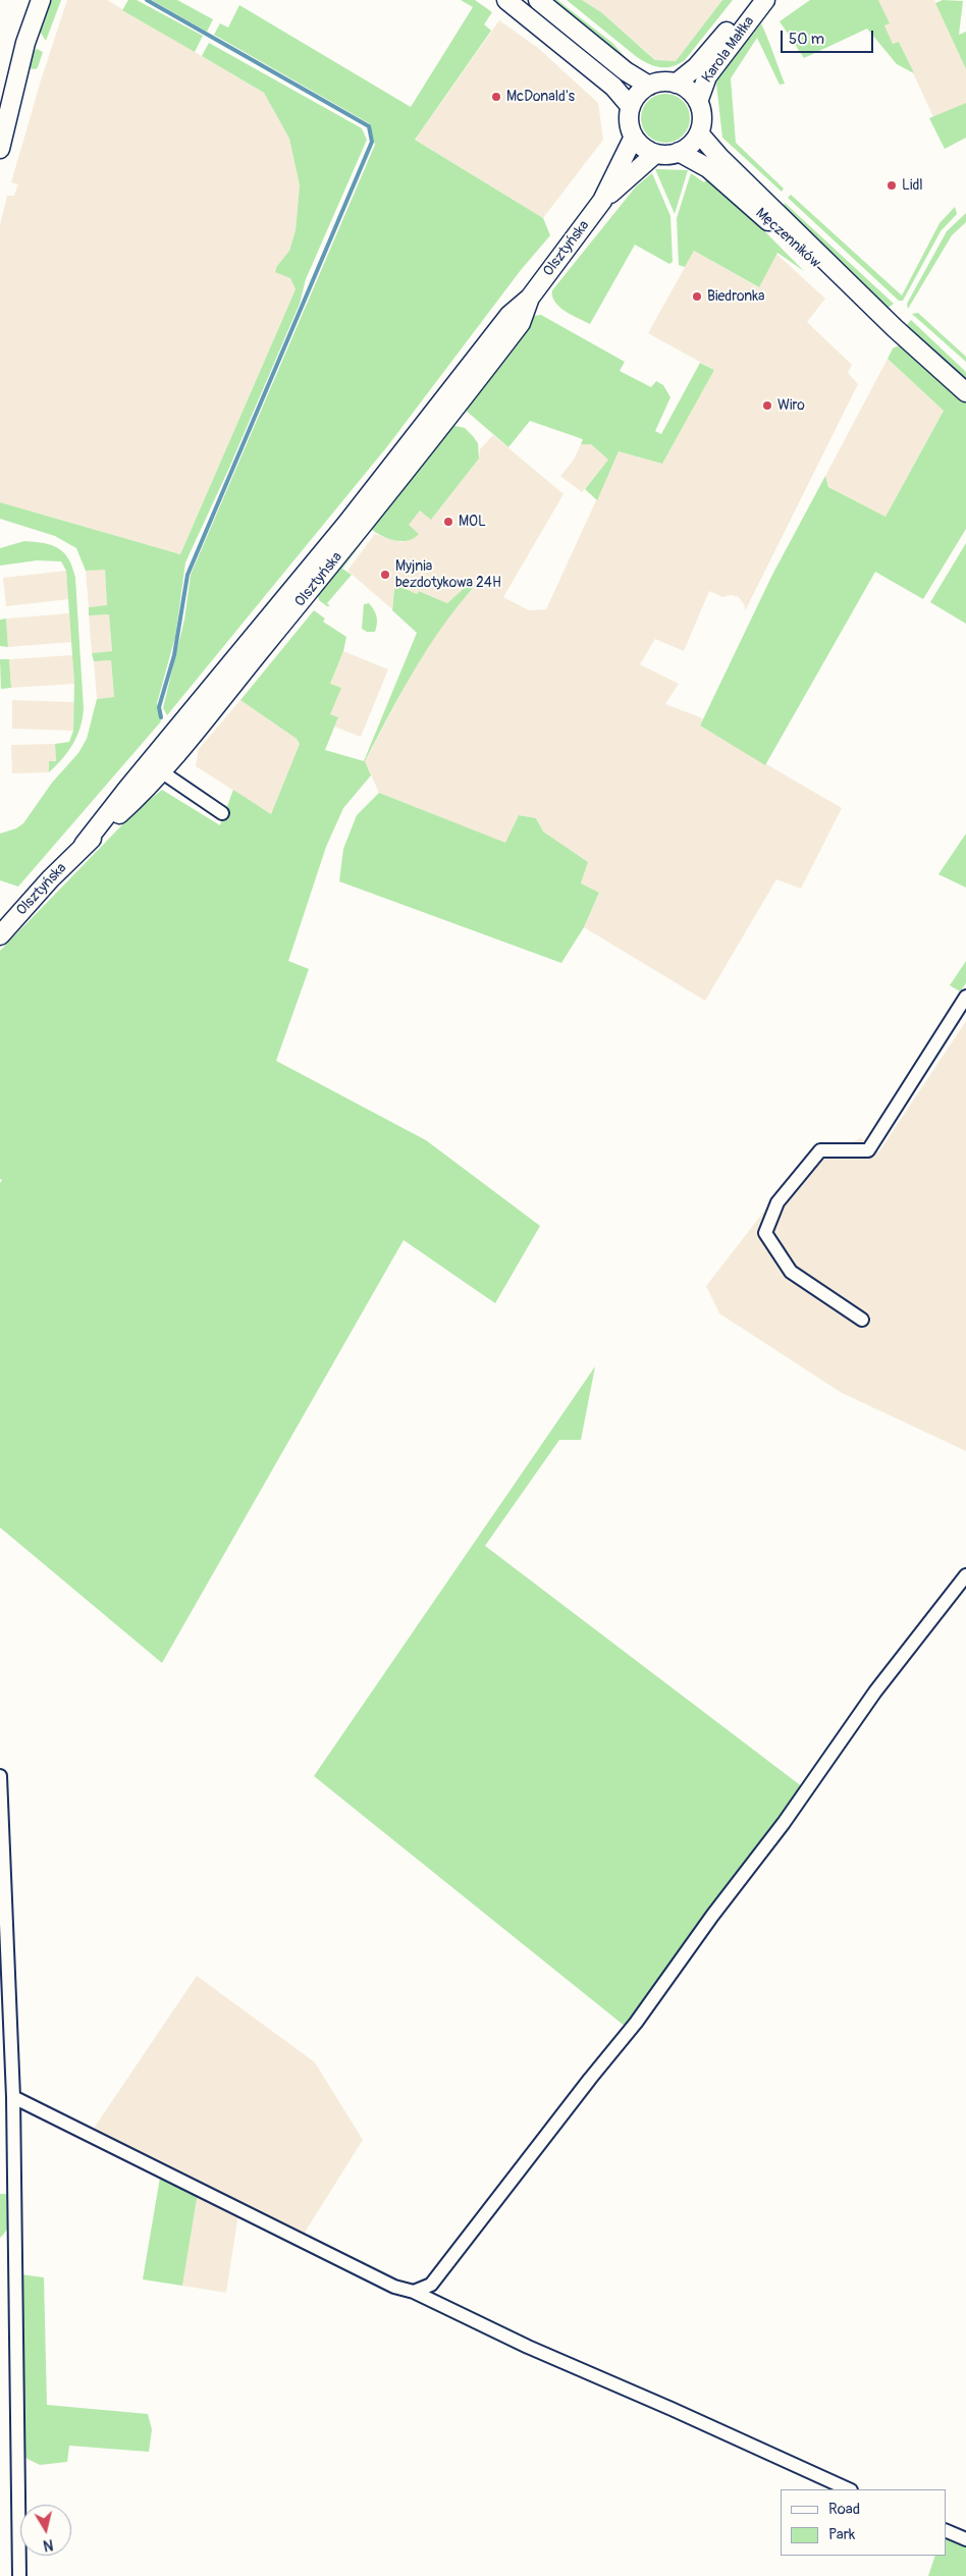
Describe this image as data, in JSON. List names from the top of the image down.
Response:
{
  "streets": {
    "main road": ["Karola Małłka", "Męczenników", "Olsztyńska"]
  },
  "crossings": [
    ["Karola Małłka", "Męczenników"],
    ["Karola Małłka", "Olsztyńska"],
    ["Męczenników", "Olsztyńska"]
  ],
  "places": [
    "McDonald's",
    "Lidl",
    "Biedronka",
    "Wiro",
    "MOL",
    "Myjnia bezdotykowa 24H"
  ],
  "legend": ["Road", "Park"],
  "scale_bar": "50 m",
  "north": "bottom"
}
